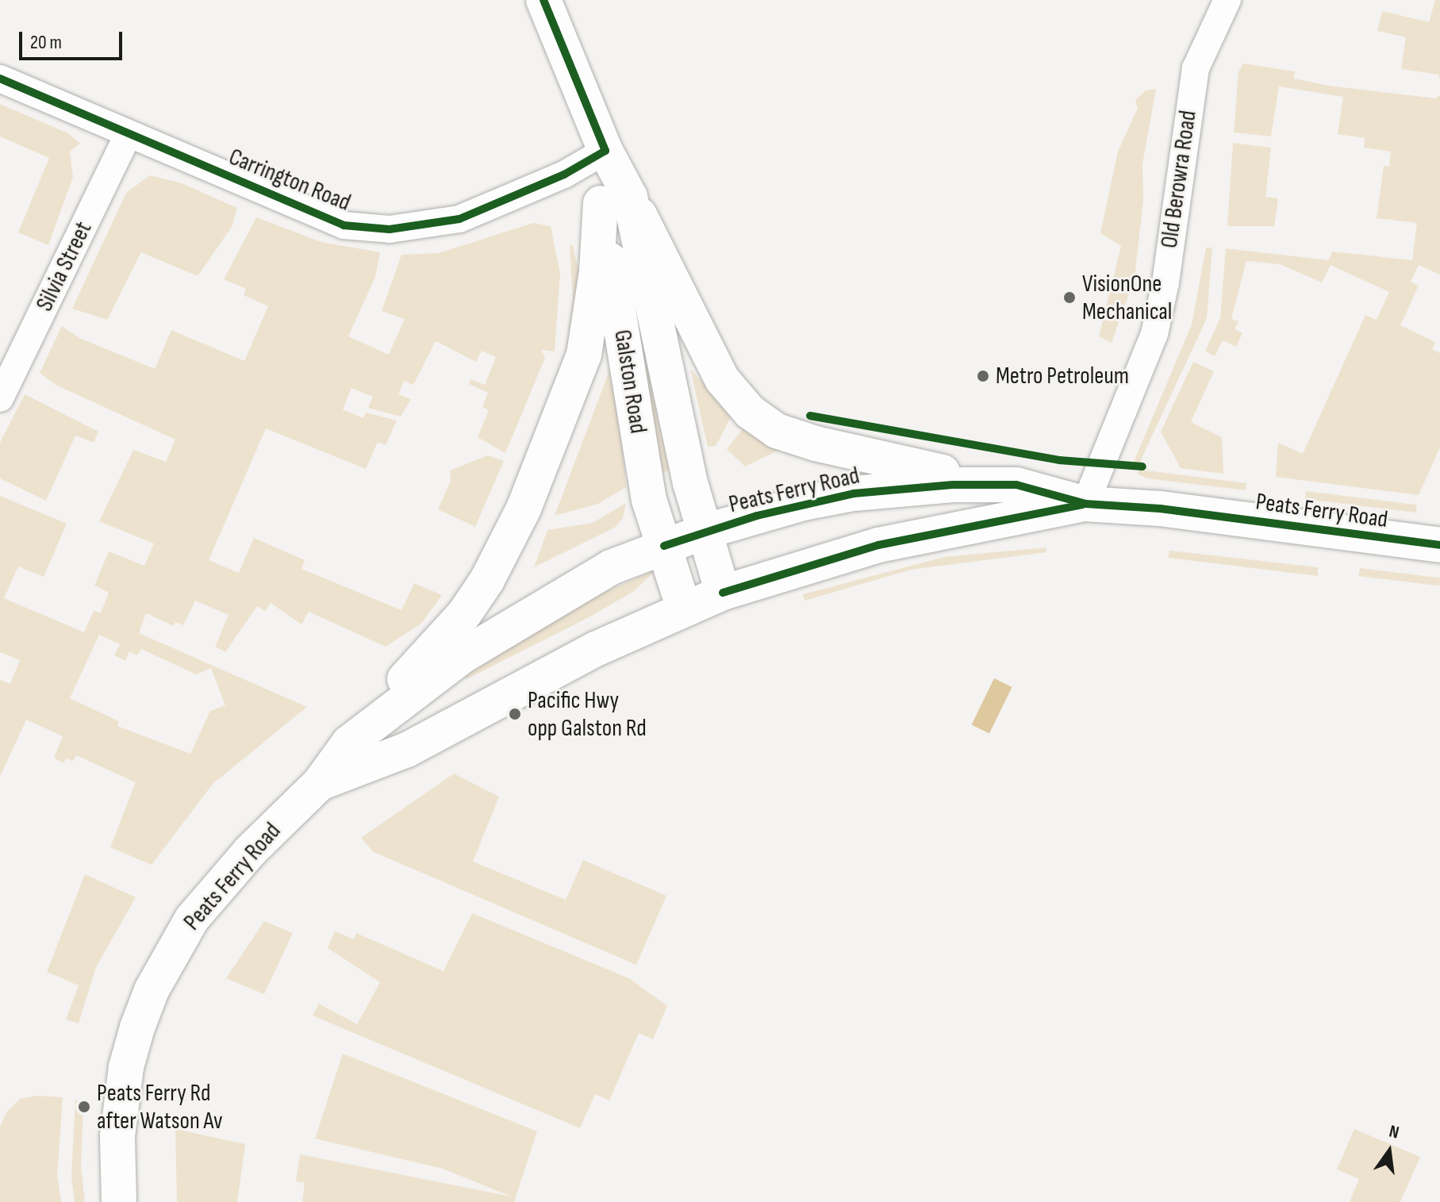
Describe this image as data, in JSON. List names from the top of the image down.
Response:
{
  "streets": {
    "main road": ["Galston Road", "Peats Ferry Road"],
    "street": ["Old Berowra Road", "Carrington Road", "Silvia Street"]
  },
  "crossings": [
    ["Old Berowra Road", "Peats Ferry Road"],
    ["Carrington Road", "Silvia Street"],
    ["Carrington Road", "Galston Road"],
    ["Galston Road", "Peats Ferry Road"]
  ],
  "places": [
    "VisionOne Mechanical",
    "Metro Petroleum",
    "Pacific Hwy opp Galston Rd",
    "Peats Ferry Rd after Watson Av"
  ],
  "scale_bar": "20 m",
  "north": "top"
}
